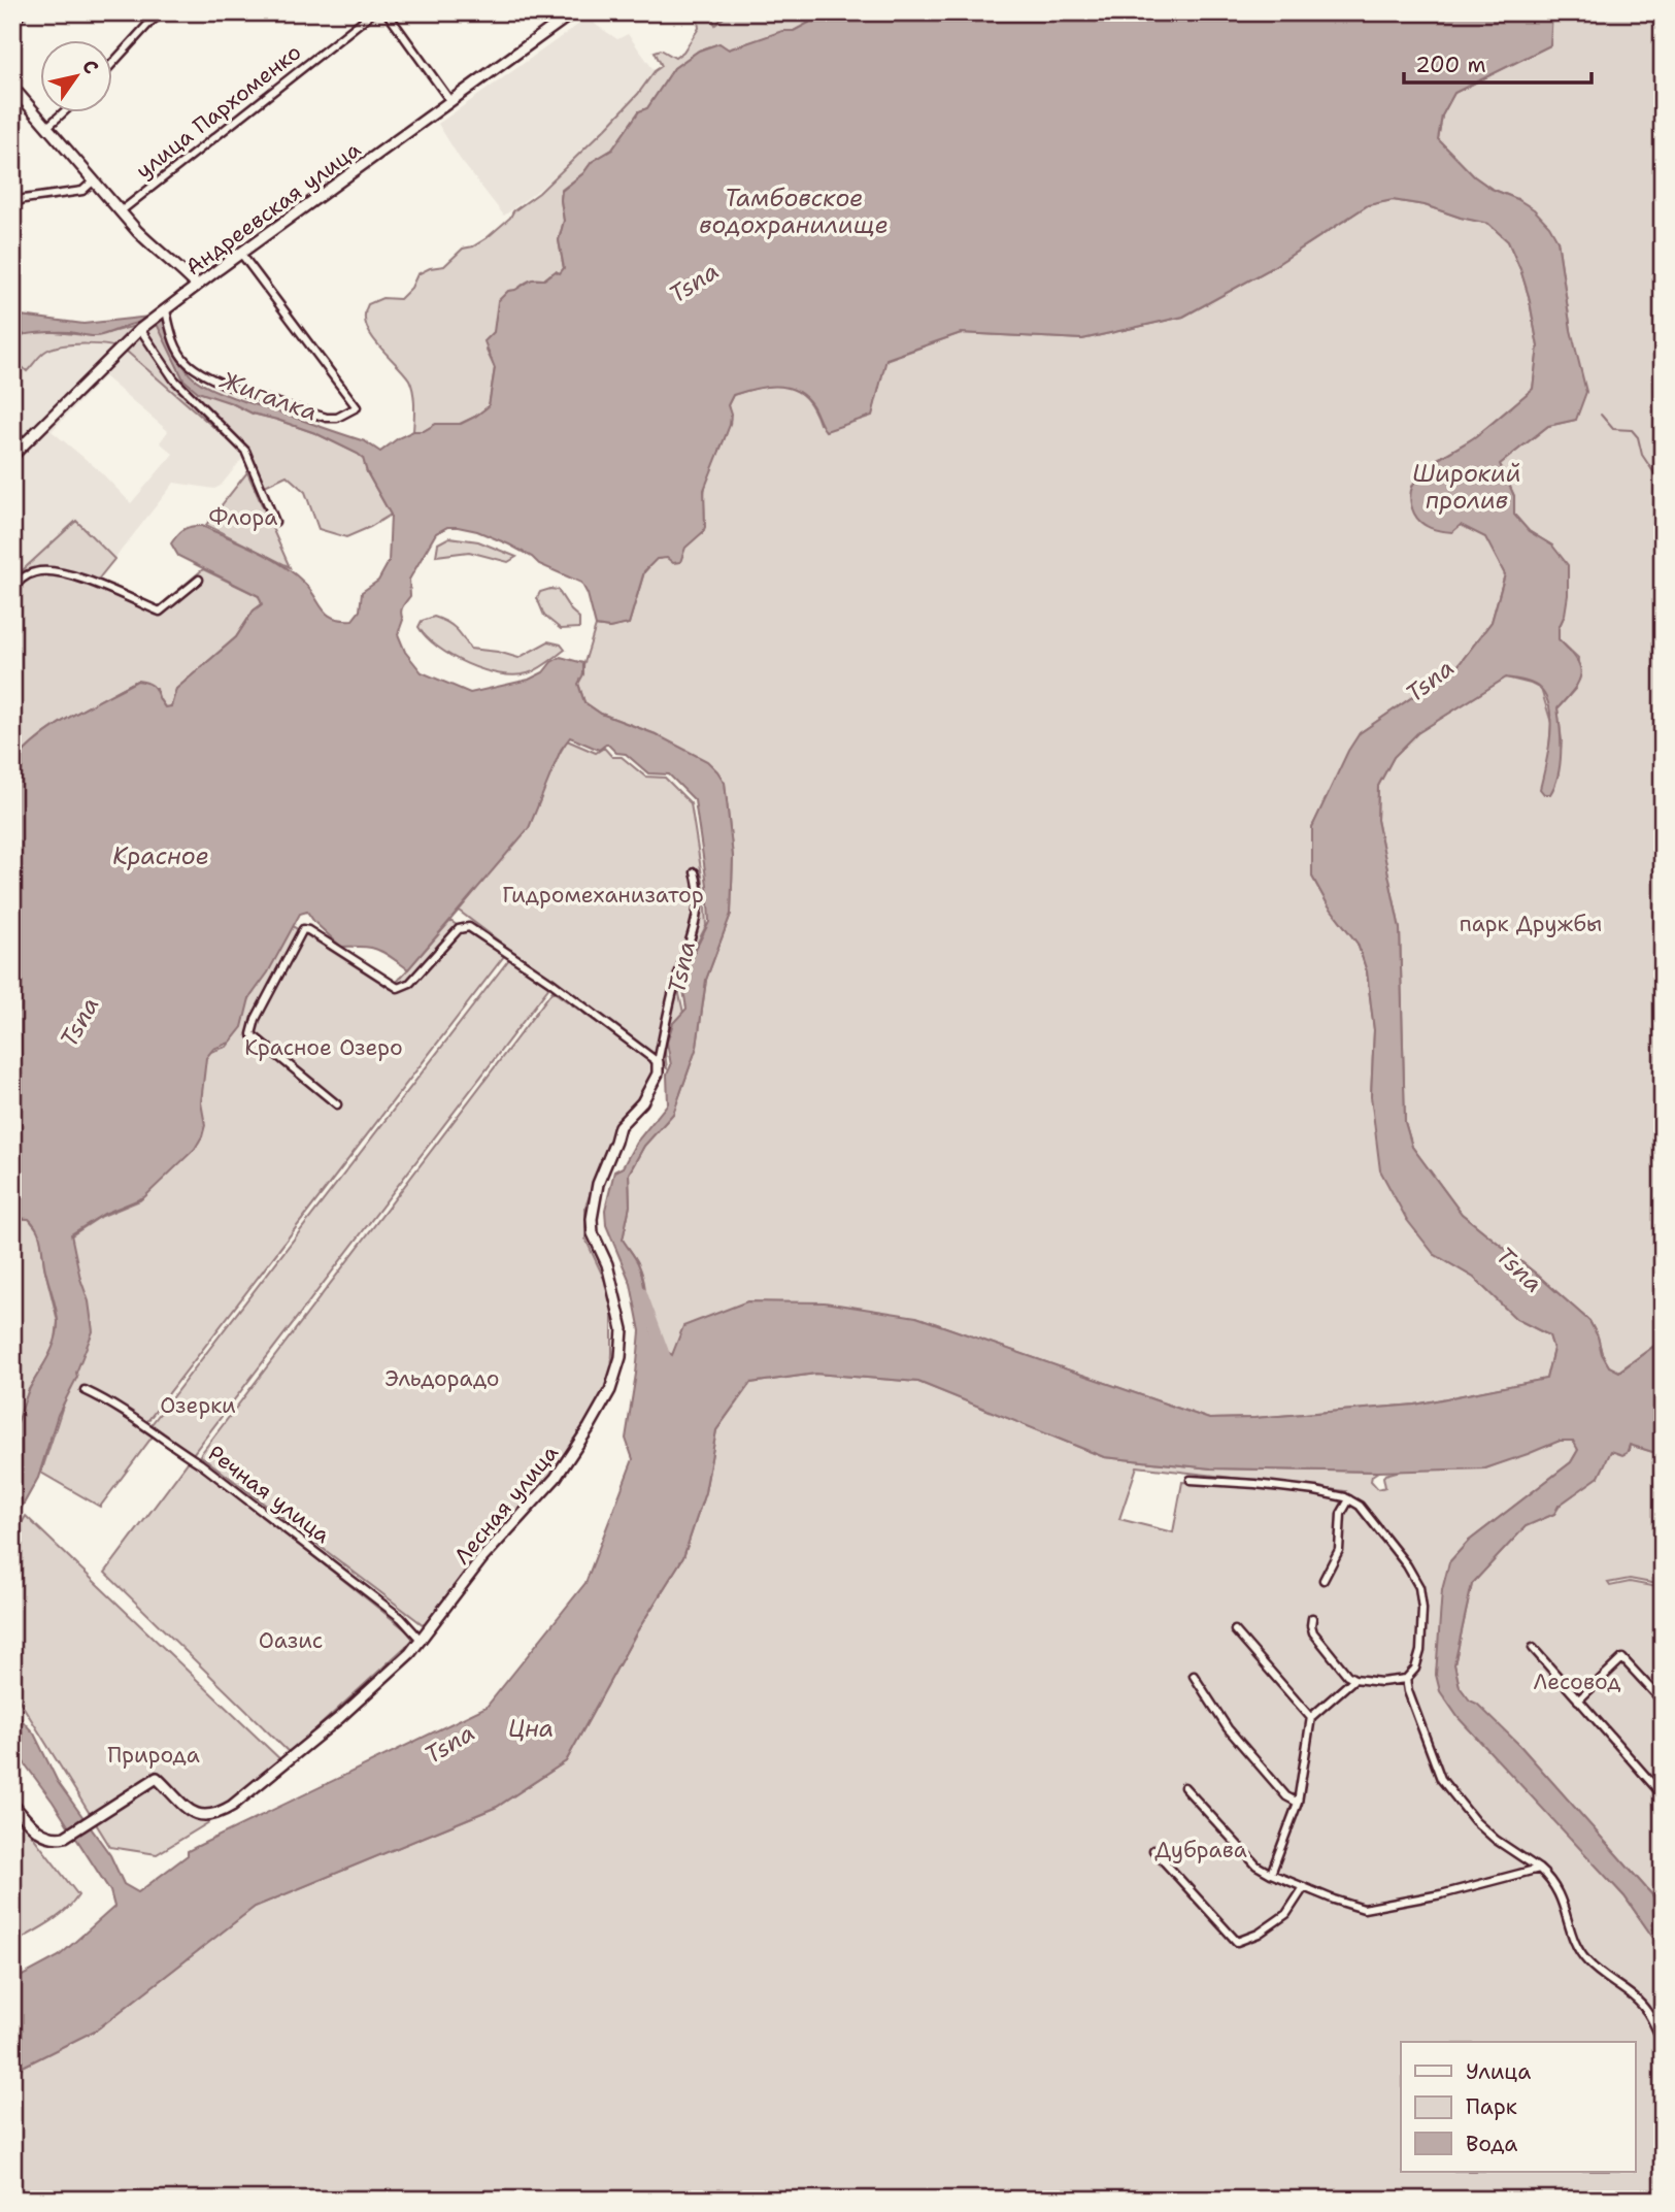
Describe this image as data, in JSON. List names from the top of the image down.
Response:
{
  "streets": {
    "street": [
      "улица Пархоменко",
      "Андреевская улица",
      "Речная улица",
      "Лесная улица"
    ]
  },
  "crossings": [
    ["Речная улица", "Лесная улица"]
  ],
  "water": [
    "Тамбовское водохранилище",
    "Tsna",
    "Жигалка",
    "Широкий пролив",
    "Красное",
    "Цна"
  ],
  "parks": [
    "Флора",
    "Гидромеханизатор",
    "парк Дружбы",
    "Красное Озеро",
    "Эльдорадо",
    "Озерки",
    "Оазис",
    "Лесовод",
    "Природа",
    "Дубрава"
  ],
  "legend": ["Улица", "Парк", "Вода"],
  "scale_bar": "200 m",
  "north": "top right"
}
